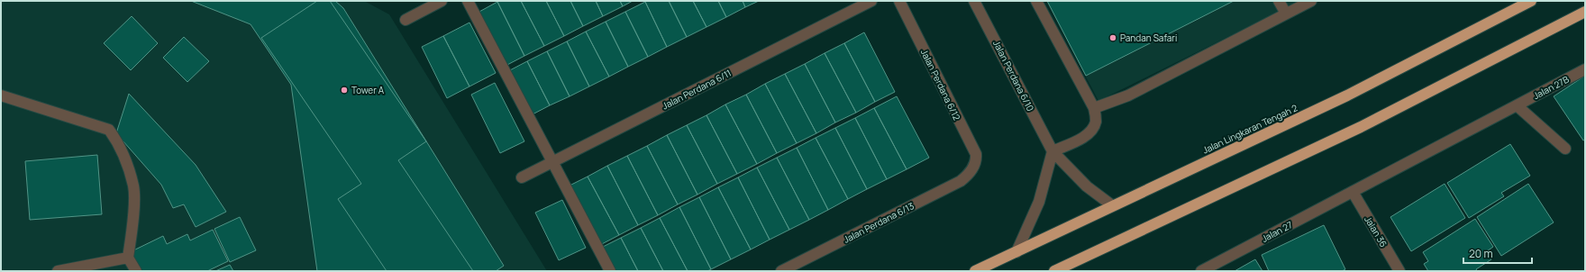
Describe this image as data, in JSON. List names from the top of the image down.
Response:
{
  "streets": {
    "highway": ["Jalan Lingkaran Tengah 2"],
    "street": [
      "Jalan Perdana 6/10",
      "Jalan Perdana 6/12",
      "Jalan 27B",
      "Jalan Perdana 6/11",
      "Jalan Perdana 6/13",
      "Jalan 27",
      "Jalan 36"
    ]
  },
  "crossings": [
    ["Jalan Perdana 6/10", "Jalan Lingkaran Tengah 2"],
    ["Jalan Perdana 6/12", "Jalan Perdana 6/13"],
    ["Jalan 27B", "Jalan 27"],
    ["Jalan 27B", "Jalan 36"],
    ["Jalan 27", "Jalan 36"]
  ],
  "places": ["Pandan Safari", "Tower A"],
  "scale_bar": "20 m"
}
